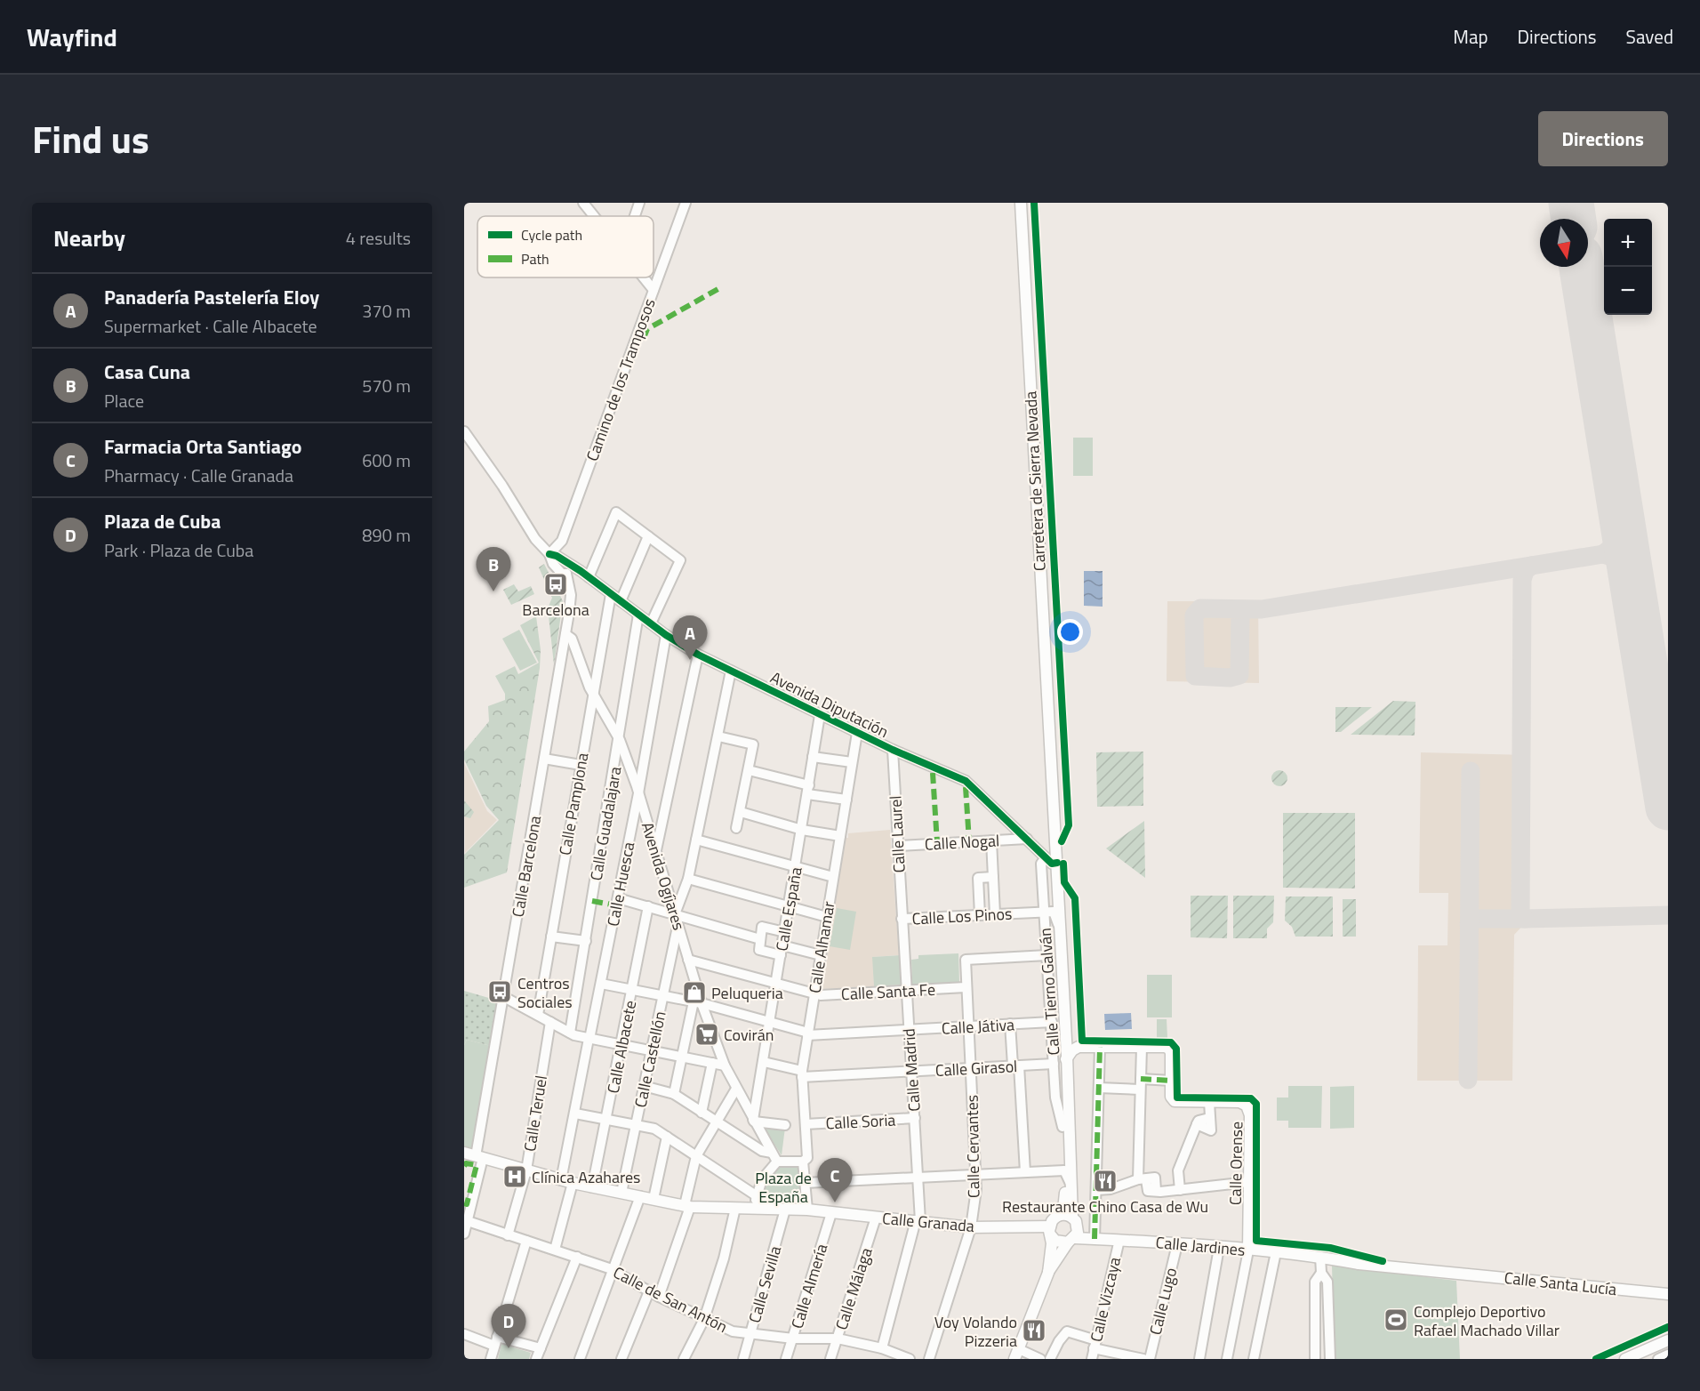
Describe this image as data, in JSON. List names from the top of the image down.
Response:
{
  "streets": {
    "main road": [
      "Carretera de Sierra Nevada",
      "Calle Tierno Galván",
      "Calle Orense",
      "Calle Granada",
      "Calle Jardines",
      "Calle Santa Lucía"
    ],
    "street": [
      "Camino de los Tramposos",
      "Avenida Diputación",
      "Calle Pamplona",
      "Calle Guadalajara",
      "Calle Laurel",
      "Calle Nogal",
      "Calle Barcelona",
      "Avenida Ogíjares",
      "Calle Huesca",
      "Calle España",
      "Calle Los Pinos",
      "Calle Alhamar",
      "Calle Santa Fe",
      "Calle Játiva",
      "Calle Albacete",
      "Calle Castellón",
      "Calle Girasol",
      "Calle Madrid",
      "Calle Teruel",
      "Calle Soria",
      "Calle Cervantes",
      "Calle Sevilla",
      "Calle Almería",
      "Calle Málaga",
      "Calle de San Antón",
      "Calle Vizcaya",
      "Calle Lugo"
    ]
  },
  "crossings": [
    ["Camino de los Tramposos", "Avenida Diputación"],
    ["Carretera de Sierra Nevada", "Avenida Diputación"],
    ["Carretera de Sierra Nevada", "Calle Tierno Galván"],
    ["Avenida Diputación", "Calle Pamplona"],
    ["Avenida Diputación", "Calle Guadalajara"],
    ["Avenida Diputación", "Calle Laurel"],
    ["Avenida Diputación", "Calle Nogal"],
    ["Avenida Diputación", "Calle Barcelona"],
    ["Avenida Diputación", "Calle Huesca"],
    ["Avenida Diputación", "Calle España"],
    ["Avenida Diputación", "Calle Alhamar"],
    ["Avenida Diputación", "Calle Tierno Galván"],
    ["Calle Pamplona", "Avenida Ogíjares"],
    ["Calle Guadalajara", "Avenida Ogíjares"],
    ["Calle Laurel", "Calle Nogal"],
    ["Calle Laurel", "Calle Los Pinos"],
    ["Calle Laurel", "Calle Madrid"],
    ["Calle Barcelona", "Avenida Ogíjares"],
    ["Calle Barcelona", "Calle Granada"],
    ["Calle Barcelona", "Calle de San Antón"],
    ["Avenida Ogíjares", "Calle Huesca"],
    ["Avenida Ogíjares", "Calle España"],
    ["Avenida Ogíjares", "Calle Santa Fe"],
    ["Avenida Ogíjares", "Calle Játiva"],
    ["Avenida Ogíjares", "Calle Castellón"],
    ["Calle Huesca", "Calle Játiva"],
    ["Calle Huesca", "Calle Granada"],
    ["Calle España", "Calle Santa Fe"],
    ["Calle España", "Calle Játiva"],
    ["Calle España", "Calle Girasol"],
    ["Calle Los Pinos", "Calle Tierno Galván"],
    ["Calle Los Pinos", "Calle Madrid"],
    ["Calle Alhamar", "Calle Santa Fe"],
    ["Calle Alhamar", "Calle Játiva"],
    ["Calle Alhamar", "Calle Girasol"],
    ["Calle Alhamar", "Calle Soria"],
    ["Calle Santa Fe", "Calle Madrid"],
    ["Calle Santa Fe", "Calle Cervantes"],
    ["Calle Tierno Galván", "Calle Játiva"],
    ["Calle Tierno Galván", "Calle Girasol"],
    ["Calle Tierno Galván", "Calle Cervantes"],
    ["Calle Tierno Galván", "Calle Granada"],
    ["Calle Tierno Galván", "Calle Jardines"],
    ["Calle Játiva", "Calle Albacete"],
    ["Calle Játiva", "Calle Castellón"],
    ["Calle Játiva", "Calle Madrid"],
    ["Calle Játiva", "Calle Cervantes"],
    ["Calle Albacete", "Calle Granada"],
    ["Calle Castellón", "Calle Granada"],
    ["Calle Girasol", "Calle Madrid"],
    ["Calle Girasol", "Calle Cervantes"],
    ["Calle Madrid", "Calle Soria"],
    ["Calle Madrid", "Calle Granada"],
    ["Calle Madrid", "Calle de San Antón"],
    ["Calle Teruel", "Calle Granada"],
    ["Calle Teruel", "Calle de San Antón"],
    ["Calle Cervantes", "Calle Granada"],
    ["Calle Orense", "Calle Jardines"],
    ["Calle Granada", "Calle Jardines"],
    ["Calle Granada", "Calle Sevilla"],
    ["Calle Granada", "Calle Almería"],
    ["Calle Granada", "Calle Málaga"],
    ["Calle Jardines", "Calle Santa Lucía"],
    ["Calle Jardines", "Calle Vizcaya"],
    ["Calle Jardines", "Calle Lugo"],
    ["Calle Sevilla", "Calle de San Antón"],
    ["Calle Almería", "Calle de San Antón"],
    ["Calle Málaga", "Calle de San Antón"]
  ],
  "parks": ["Plaza de España"],
  "places": {
    "bus stop": ["Barcelona", "Centros Sociales"],
    "shop": ["Peluqueria"],
    "supermarket": ["Covirán"],
    "hospital": ["Clínica Azahares"],
    "restaurant": ["Restaurante Chino Casa de Wu", "Voy Volando Pizzeria"],
    "sports": ["Complejo Deportivo Rafael Machado Villar"]
  },
  "legend": ["Cycle path", "Path"],
  "north": "bottom",
  "page": {
    "header": "Wayfind",
    "nav": ["Map", "Directions", "Saved"],
    "title": "Find us",
    "buttons": "Directions",
    "heading": ["Nearby", "4 results"],
    "map_buttons": ["+", "−"],
    "list": [
      {
        "mark": "A",
        "name": "Panadería Pastelería Eloy",
        "note": "Supermarket · Calle Albacete",
        "value": "370 m"
      },
      {
        "mark": "B",
        "name": "Casa Cuna",
        "note": "Place",
        "value": "570 m"
      },
      {
        "mark": "C",
        "name": "Farmacia Orta Santiago",
        "note": "Pharmacy · Calle Granada",
        "value": "600 m"
      },
      {
        "mark": "D",
        "name": "Plaza de Cuba",
        "note": "Park · Plaza de Cuba",
        "value": "890 m"
      }
    ],
    "pins": [
      "B",
      "A",
      "C",
      "D"
    ]
  }
}
